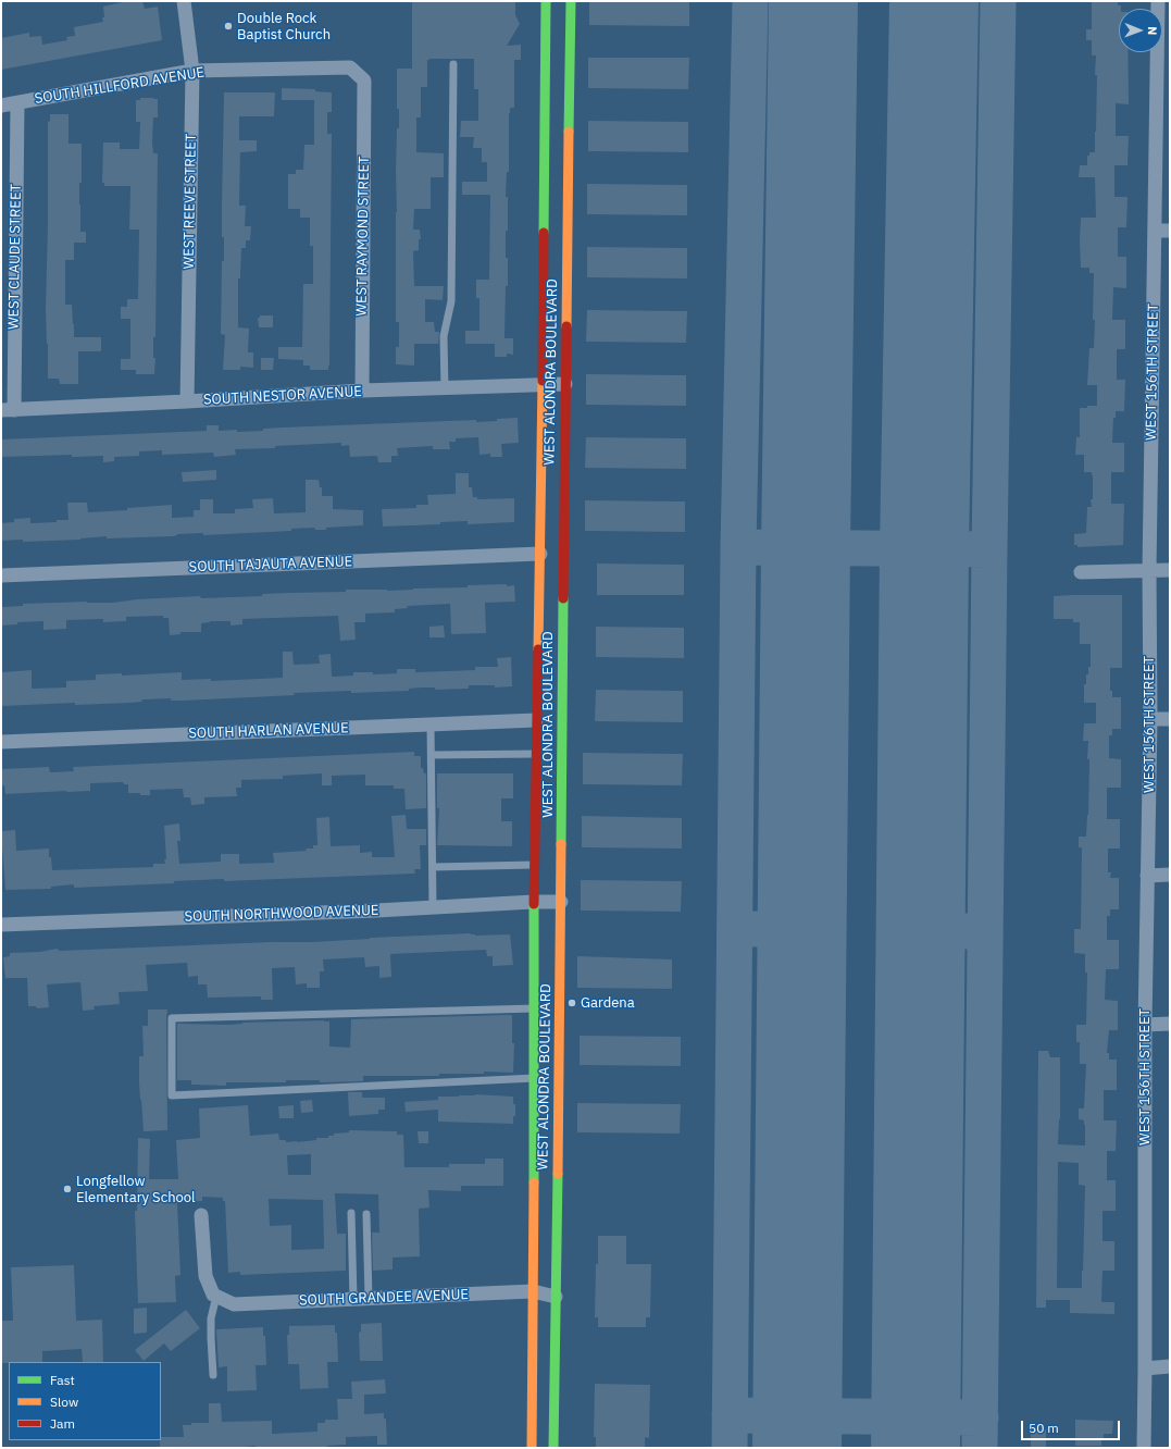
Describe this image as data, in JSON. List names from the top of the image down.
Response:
{
  "streets": {
    "main road": ["WEST ALONDRA BOULEVARD"],
    "street": [
      "SOUTH HILLFORD AVENUE",
      "WEST REEVE STREET",
      "WEST RAYMOND STREET",
      "WEST CLAUDE STREET",
      "WEST 156TH STREET",
      "SOUTH NESTOR AVENUE",
      "SOUTH TAJAUTA AVENUE",
      "SOUTH HARLAN AVENUE",
      "SOUTH NORTHWOOD AVENUE",
      "SOUTH GRANDEE AVENUE"
    ]
  },
  "crossings": [
    ["SOUTH HILLFORD AVENUE", "WEST REEVE STREET"],
    ["SOUTH HILLFORD AVENUE", "WEST RAYMOND STREET"],
    ["SOUTH HILLFORD AVENUE", "WEST CLAUDE STREET"],
    ["WEST REEVE STREET", "SOUTH NESTOR AVENUE"],
    ["WEST RAYMOND STREET", "SOUTH NESTOR AVENUE"],
    ["WEST CLAUDE STREET", "SOUTH NESTOR AVENUE"],
    ["WEST ALONDRA BOULEVARD", "SOUTH NESTOR AVENUE"],
    ["WEST ALONDRA BOULEVARD", "SOUTH TAJAUTA AVENUE"],
    ["WEST ALONDRA BOULEVARD", "SOUTH HARLAN AVENUE"],
    ["WEST ALONDRA BOULEVARD", "SOUTH NORTHWOOD AVENUE"],
    ["WEST ALONDRA BOULEVARD", "SOUTH GRANDEE AVENUE"]
  ],
  "places": ["Double Rock Baptist Church", "Gardena", "Longfellow Elementary School"],
  "legend": ["Fast", "Slow", "Jam"],
  "scale_bar": "50 m",
  "north": "right"
}
